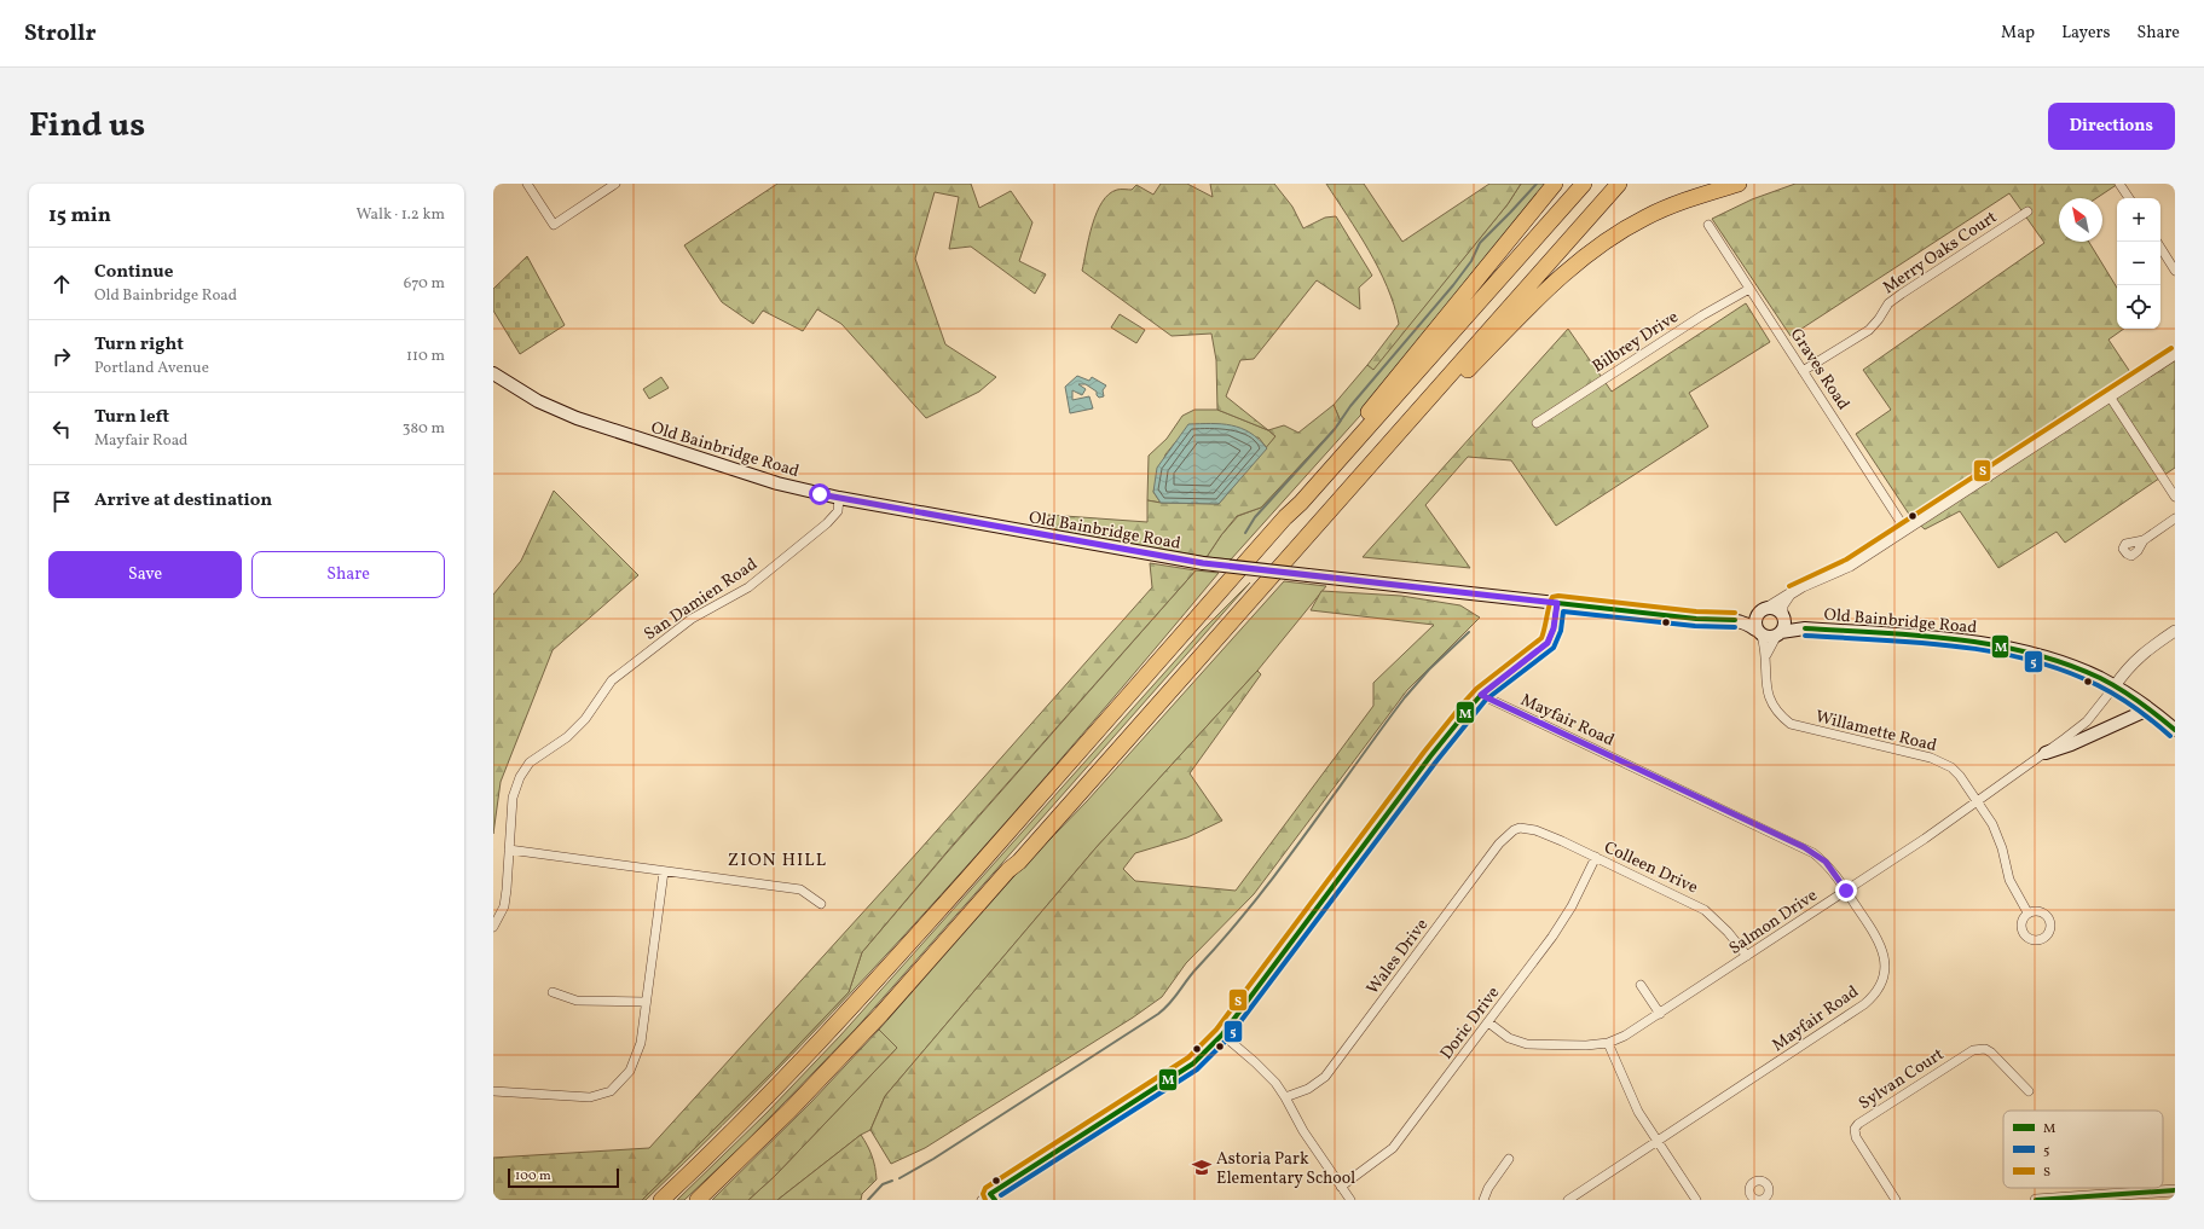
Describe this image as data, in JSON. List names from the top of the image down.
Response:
{
  "streets": {
    "main road": ["Old Bainbridge Road"],
    "street": [
      "Merry Oaks Court",
      "Bilbrey Drive",
      "Graves Road",
      "San Damien Road",
      "Mayfair Road",
      "Willamette Road",
      "Colleen Drive",
      "Salmon Drive",
      "Wales Drive",
      "Doric Drive",
      "Sylvan Court"
    ]
  },
  "crossings": [
    ["Merry Oaks Court", "Graves Road"],
    ["Bilbrey Drive", "Graves Road"],
    ["Old Bainbridge Road", "San Damien Road"],
    ["Old Bainbridge Road", "Willamette Road"],
    ["Old Bainbridge Road", "Salmon Drive"],
    ["Mayfair Road", "Salmon Drive"],
    ["Willamette Road", "Salmon Drive"],
    ["Colleen Drive", "Salmon Drive"],
    ["Colleen Drive", "Wales Drive"],
    ["Colleen Drive", "Doric Drive"],
    ["Salmon Drive", "Doric Drive"]
  ],
  "districts": ["ZION HILL"],
  "places": {
    "school or university": ["Astoria Park Elementary School"]
  },
  "lines": ["transit line S", "transit line M", "transit line 5"],
  "legend": ["M", "5", "S"],
  "scale_bar": "100 m",
  "north": "top left",
  "page": {
    "header": "Strollr",
    "nav": ["Map", "Layers", "Share"],
    "title": "Find us",
    "buttons": [
      "Directions",
      ["Save", "Share"]
    ],
    "heading": ["15 min", "Walk · 1.2 km"],
    "map_buttons": ["+", "−"],
    "list": [
      ["Continue", "Old Bainbridge Road", "670 m"],
      ["Turn right", "Portland Avenue", "110 m"],
      ["Turn left", "Mayfair Road", "380 m"],
      "Arrive at destination"
    ],
    "scale": "100 m"
  }
}
